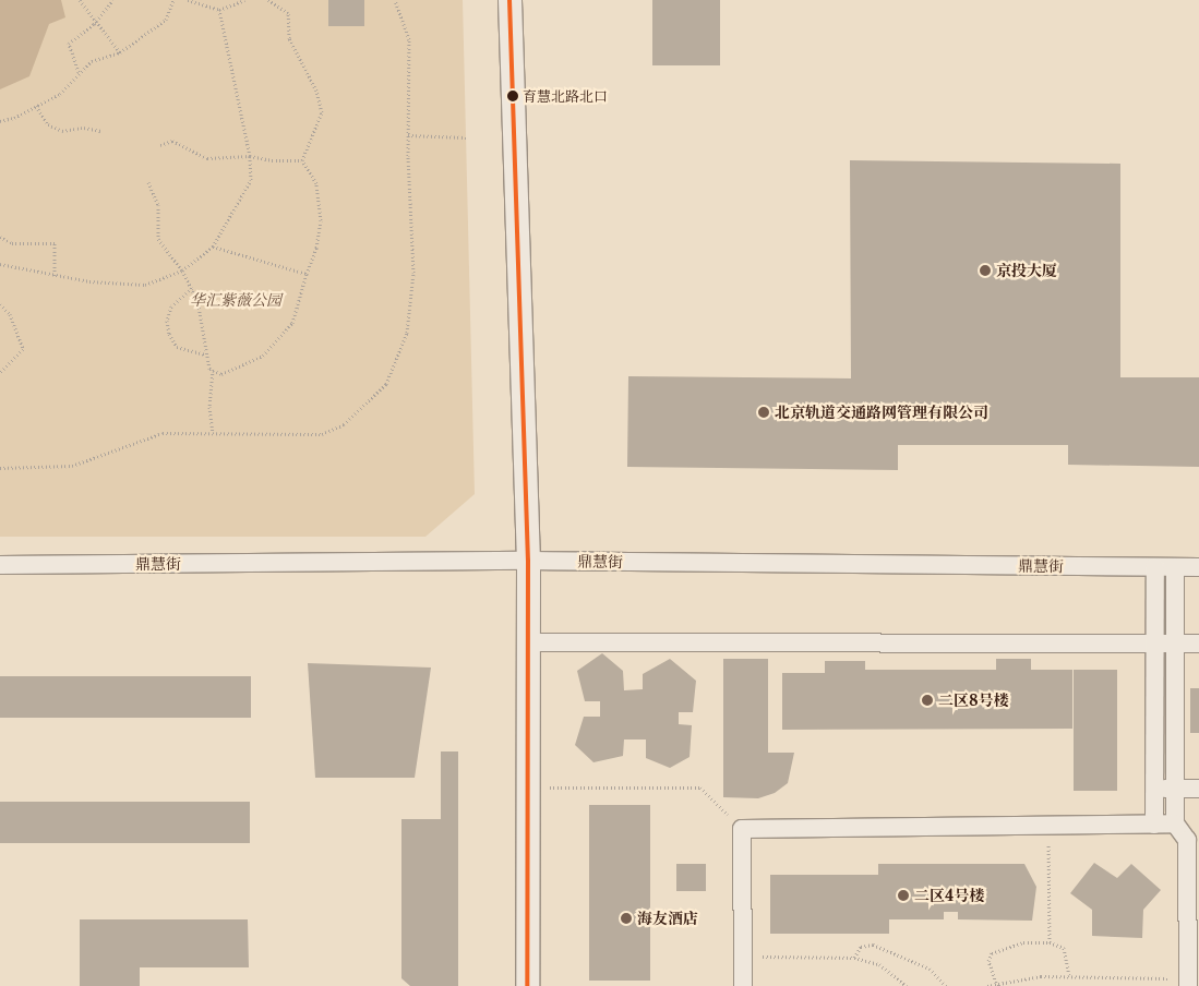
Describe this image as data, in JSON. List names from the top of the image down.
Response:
{
  "streets": {
    "street": ["鼎慧街"]
  },
  "parks": ["华汇紫薇公园"],
  "places": [
    "育慧北路北口",
    "京投大厦",
    "北京轨道交通路网管理有限公司",
    "二区8号楼",
    "二区4号楼",
    "海友酒店"
  ]
}
